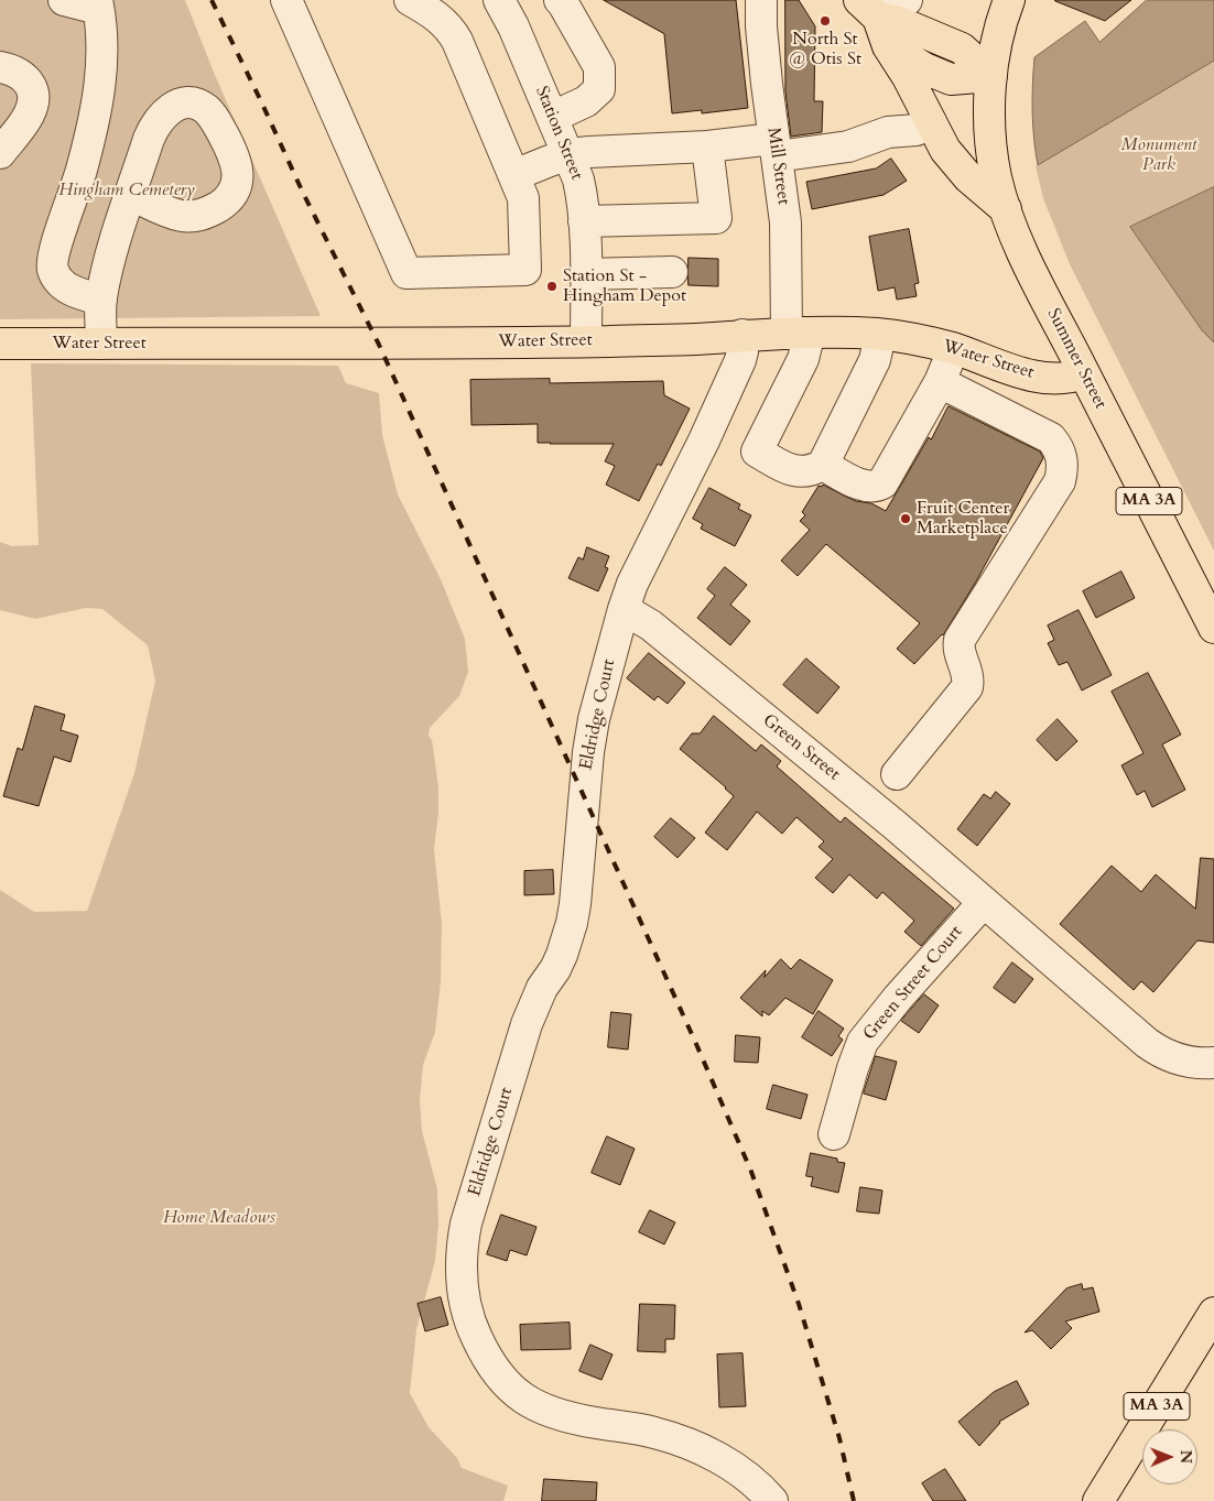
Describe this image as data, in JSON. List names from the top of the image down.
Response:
{
  "streets": {
    "main road": ["Water Street", "Summer Street", "MA 3A"],
    "street": [
      "Station Street",
      "Mill Street",
      "Eldridge Court",
      "Green Street",
      "Green Street Court"
    ]
  },
  "crossings": [
    ["Station Street", "Water Street"],
    ["Mill Street", "Water Street"],
    ["Water Street", "Summer Street"],
    ["Summer Street", "MA 3A"],
    ["Eldridge Court", "Green Street"],
    ["Green Street", "Green Street Court"]
  ],
  "parks": ["Monument Park", "Hingham Cemetery", "Home Meadows"],
  "places": ["North St @ Otis St", "Station St - Hingham Depot", "Fruit Center Marketplace"],
  "north": "right"
}
